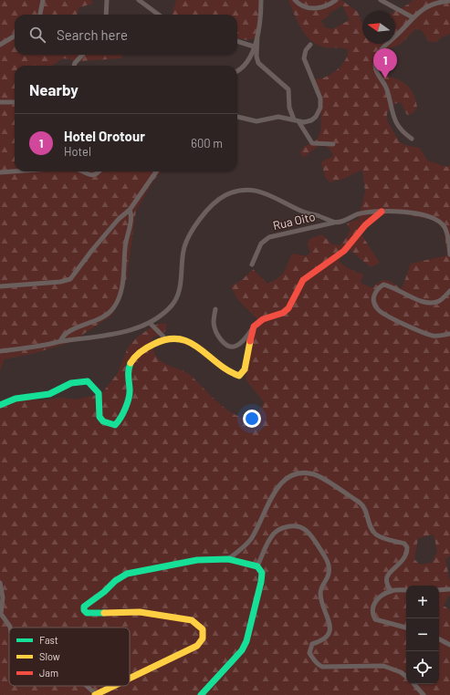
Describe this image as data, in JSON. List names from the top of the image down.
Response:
{
  "streets": {
    "street": ["Rua Oito"]
  },
  "legend": ["Fast", "Slow", "Jam"],
  "north": "left",
  "page": {
    "search": "Search here",
    "pins": "1",
    "heading": "Nearby",
    "list": [
      {
        "mark": "1",
        "name": "Hotel Orotour",
        "note": "Hotel",
        "value": "600 m"
      }
    ],
    "map_buttons": ["+", "−"]
  }
}
